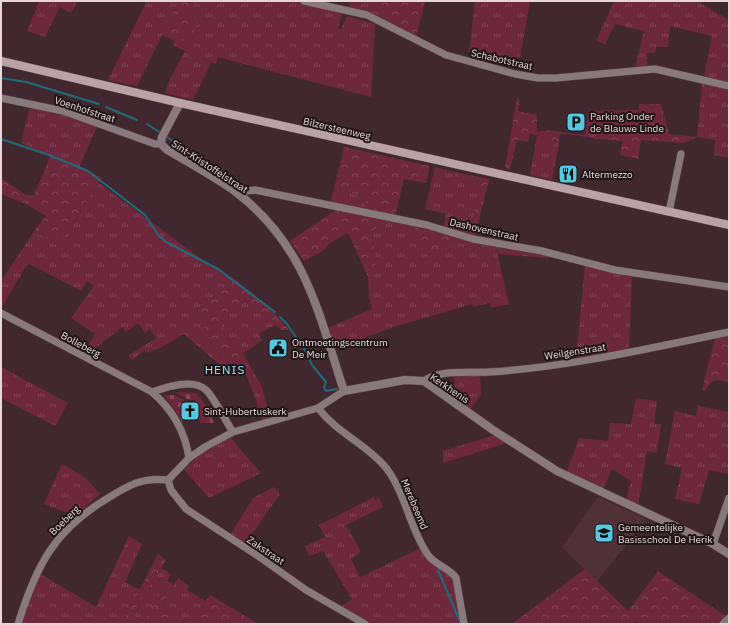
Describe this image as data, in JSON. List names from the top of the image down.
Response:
{
  "streets": {
    "main road": ["Bilzersteenweg"],
    "street": [
      "Schabotstraat",
      "Voenhofstraat",
      "Sint-Kristoffelstraat",
      "Dashovenstraat",
      "Bolleberg",
      "Weilgenstraat",
      "Kerkhenis",
      "Merebeemd",
      "Boeberg",
      "Zakstraat"
    ]
  },
  "crossings": [
    ["Voenhofstraat", "Sint-Kristoffelstraat"],
    ["Bilzersteenweg", "Sint-Kristoffelstraat"],
    ["Sint-Kristoffelstraat", "Dashovenstraat"],
    ["Sint-Kristoffelstraat", "Kerkhenis"],
    ["Bolleberg", "Kerkhenis"],
    ["Weilgenstraat", "Kerkhenis"],
    ["Kerkhenis", "Merebeemd"],
    ["Kerkhenis", "Boeberg"],
    ["Kerkhenis", "Zakstraat"],
    ["Boeberg", "Zakstraat"]
  ],
  "districts": ["HENIS"],
  "places": {
    "parking": ["Parking Onder de Blauwe Linde"],
    "restaurant": ["Altermezzo"],
    "public building": ["Ontmoetingscentrum De Meir"],
    "church": ["Sint-Hubertuskerk"],
    "school or university": ["Gemeentelijke Basisschool De Herik"]
  }
}
